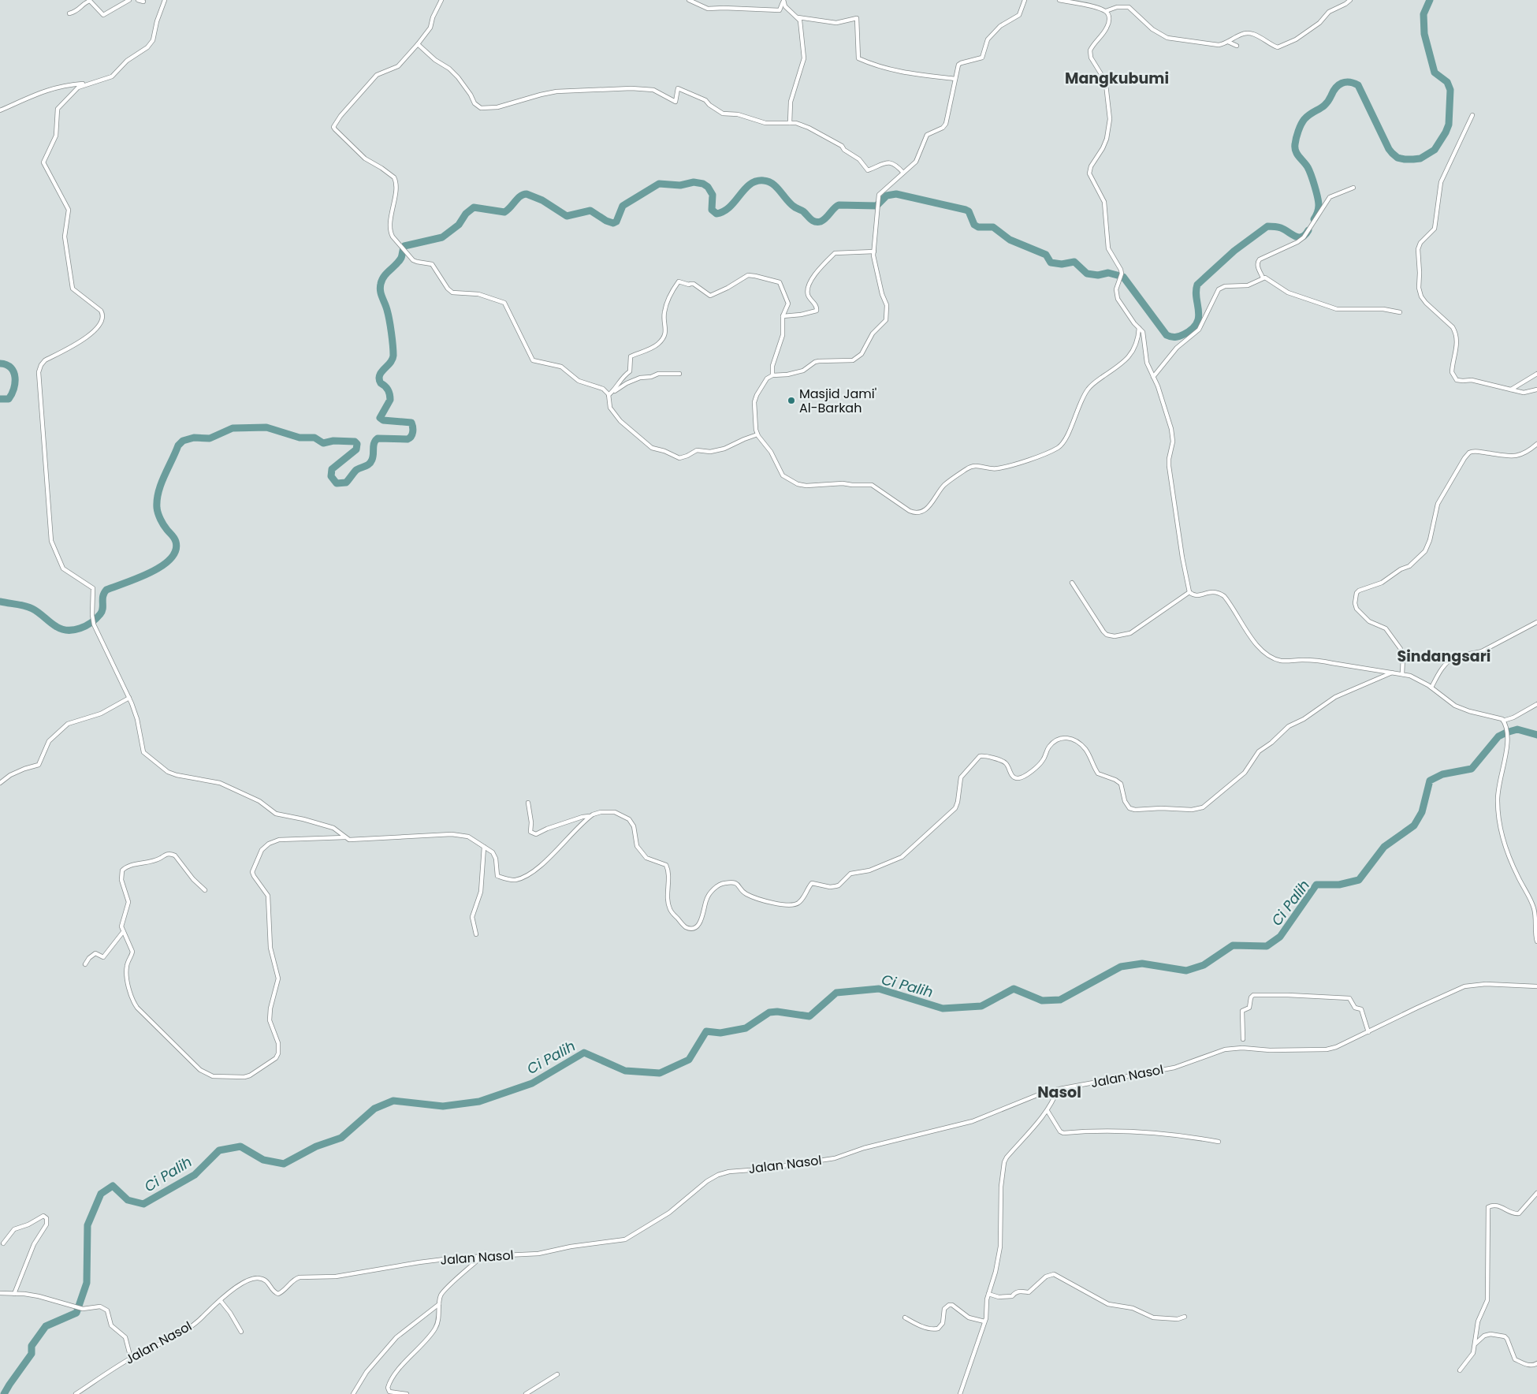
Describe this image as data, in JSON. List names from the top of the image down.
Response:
{
  "streets": {
    "street": ["Jalan Nasol"]
  },
  "districts": ["Mangkubumi", "Sindangsari", "Nasol"],
  "water": ["Ci Palih"],
  "places": ["Masjid Jami' Al-Barkah"]
}
